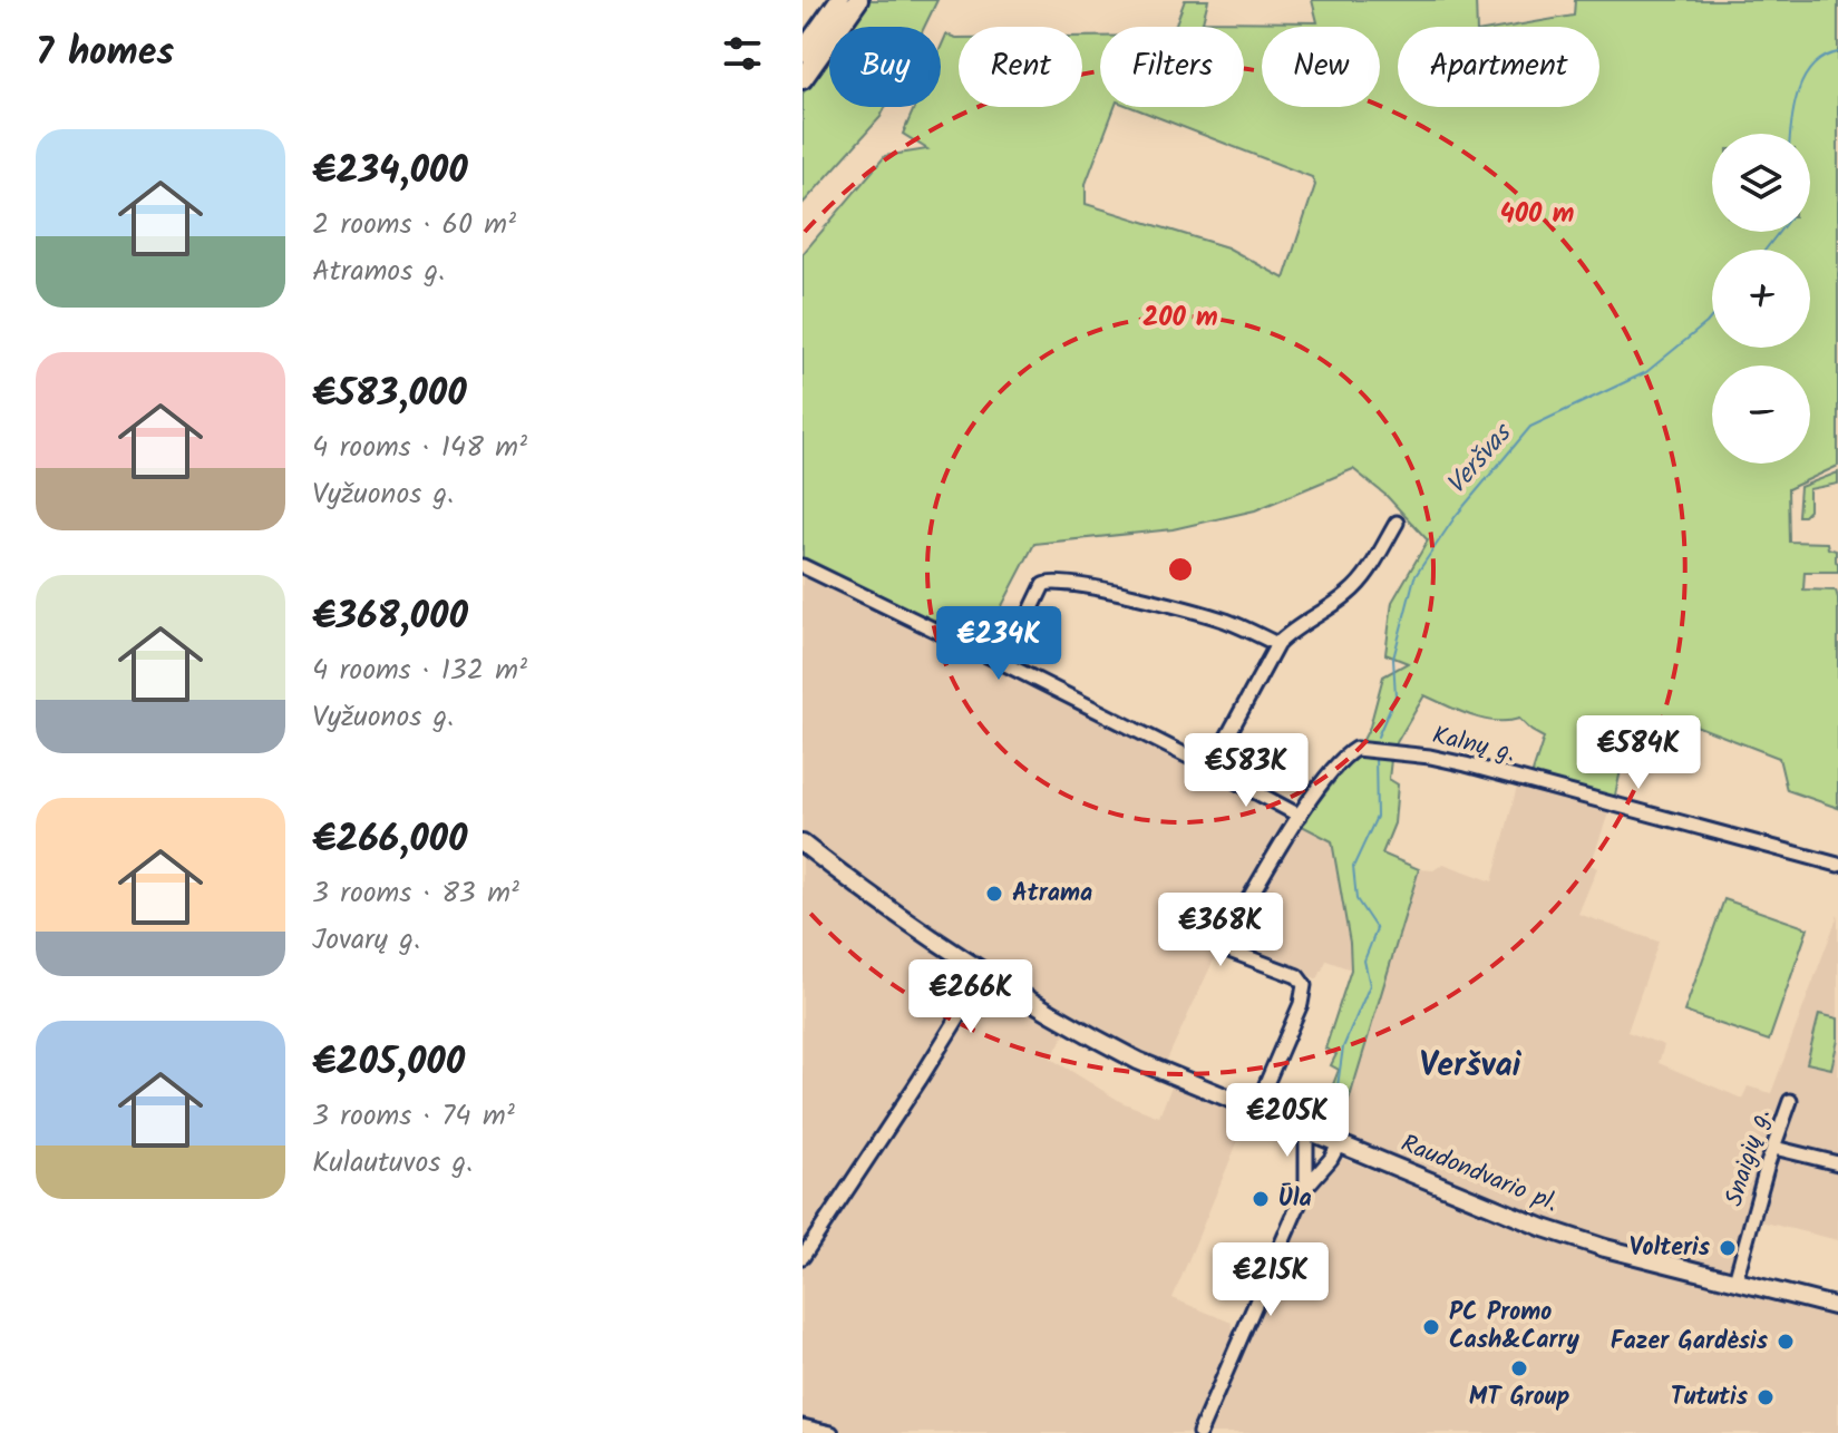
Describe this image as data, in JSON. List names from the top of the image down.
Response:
{
  "streets": {
    "main road": ["Raudondvario pl."],
    "street": ["Kalnų g.", "Snaigių g."]
  },
  "crossings": [
    ["Snaigių g.", "Raudondvario pl."]
  ],
  "districts": ["Veršvai"],
  "water": ["Veršvas"],
  "places": [
    "Atrama",
    "Ūla",
    "Volteris",
    "PC Promo Cash&Carry",
    "Fazer Gardėsis",
    "MT Group",
    "Tututis"
  ],
  "page": {
    "heading": "7 homes",
    "chip": [
      "Buy",
      "Rent",
      "Filters",
      "New",
      "Apartment"
    ],
    "list": [
      {
        "name": "€234,000",
        "note": "2 rooms · 60 m² · Atramos g."
      },
      {
        "name": "€583,000",
        "note": "4 rooms · 148 m² · Vyžuonos g."
      },
      {
        "name": "€368,000",
        "note": "4 rooms · 132 m² · Vyžuonos g."
      },
      {
        "name": "€266,000",
        "note": "3 rooms · 83 m² · Jovarų g."
      },
      {
        "name": "€205,000",
        "note": "3 rooms · 74 m² · Kulautuvos g."
      }
    ],
    "map_buttons": ["+", "−"],
    "price": [
      "€234K",
      "€584K",
      "€583K",
      "€368K",
      "€266K",
      "€205K",
      "€215K"
    ]
  },
  "rings": ["400 m", "200 m"]
}
